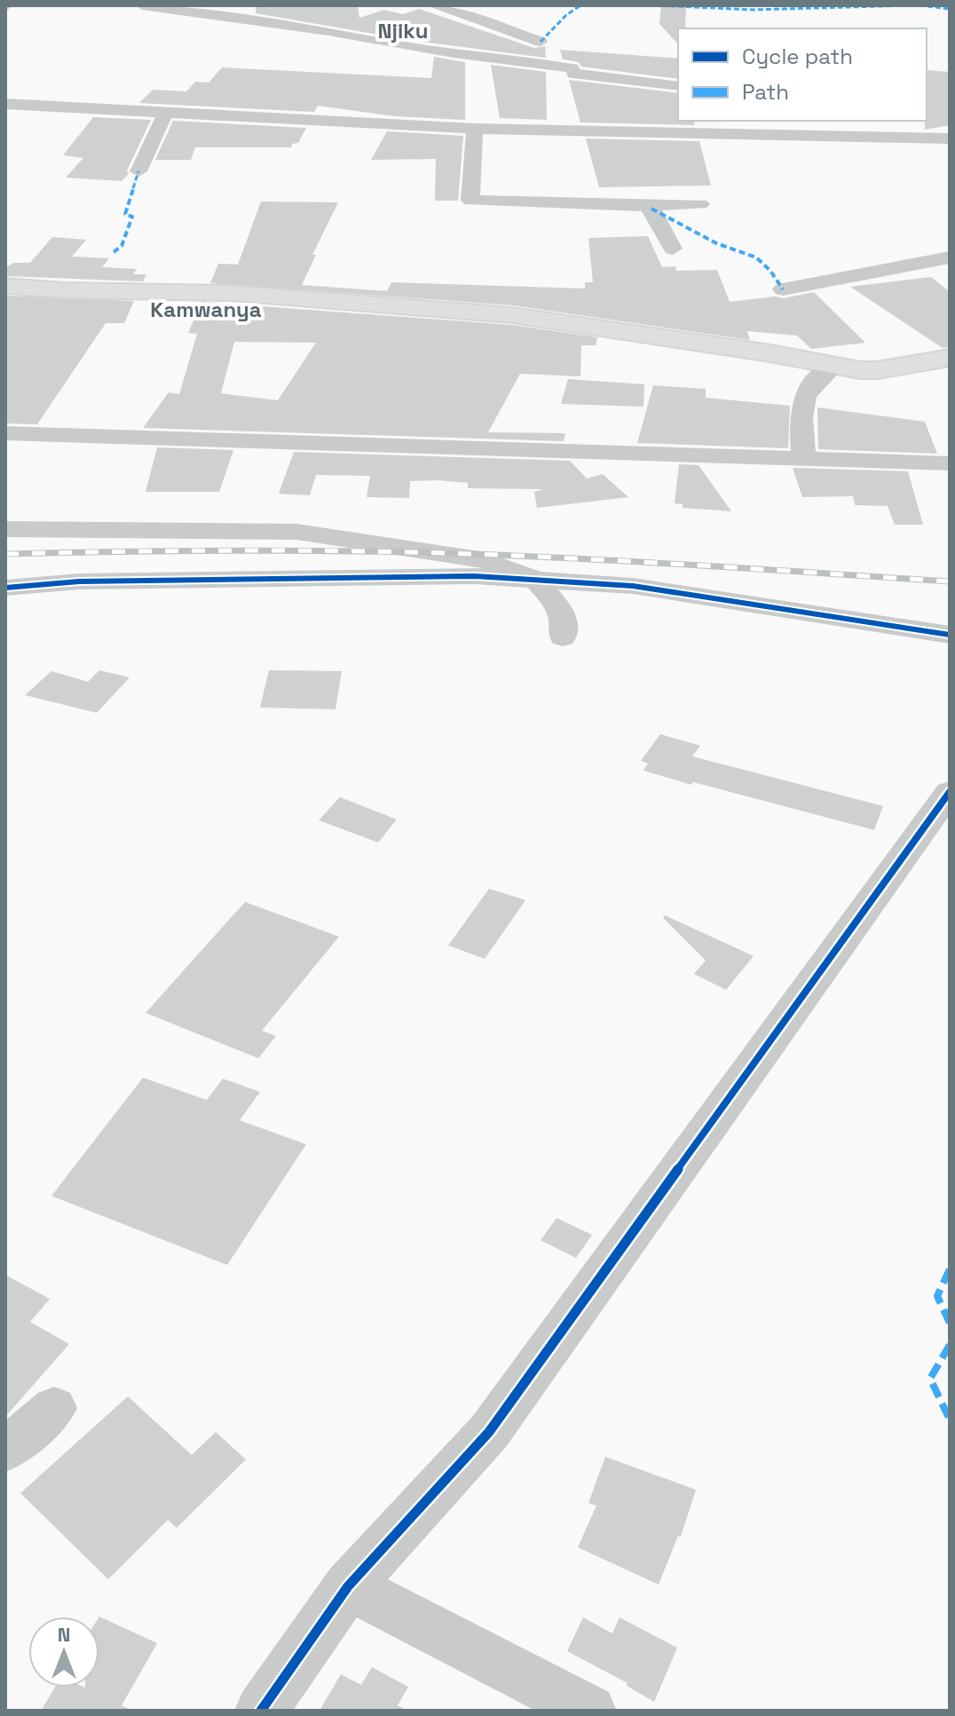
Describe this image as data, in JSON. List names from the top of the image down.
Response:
{
  "districts": ["Njiku", "Kamwanya"],
  "legend": ["Cycle path", "Path"],
  "north": "top"
}
